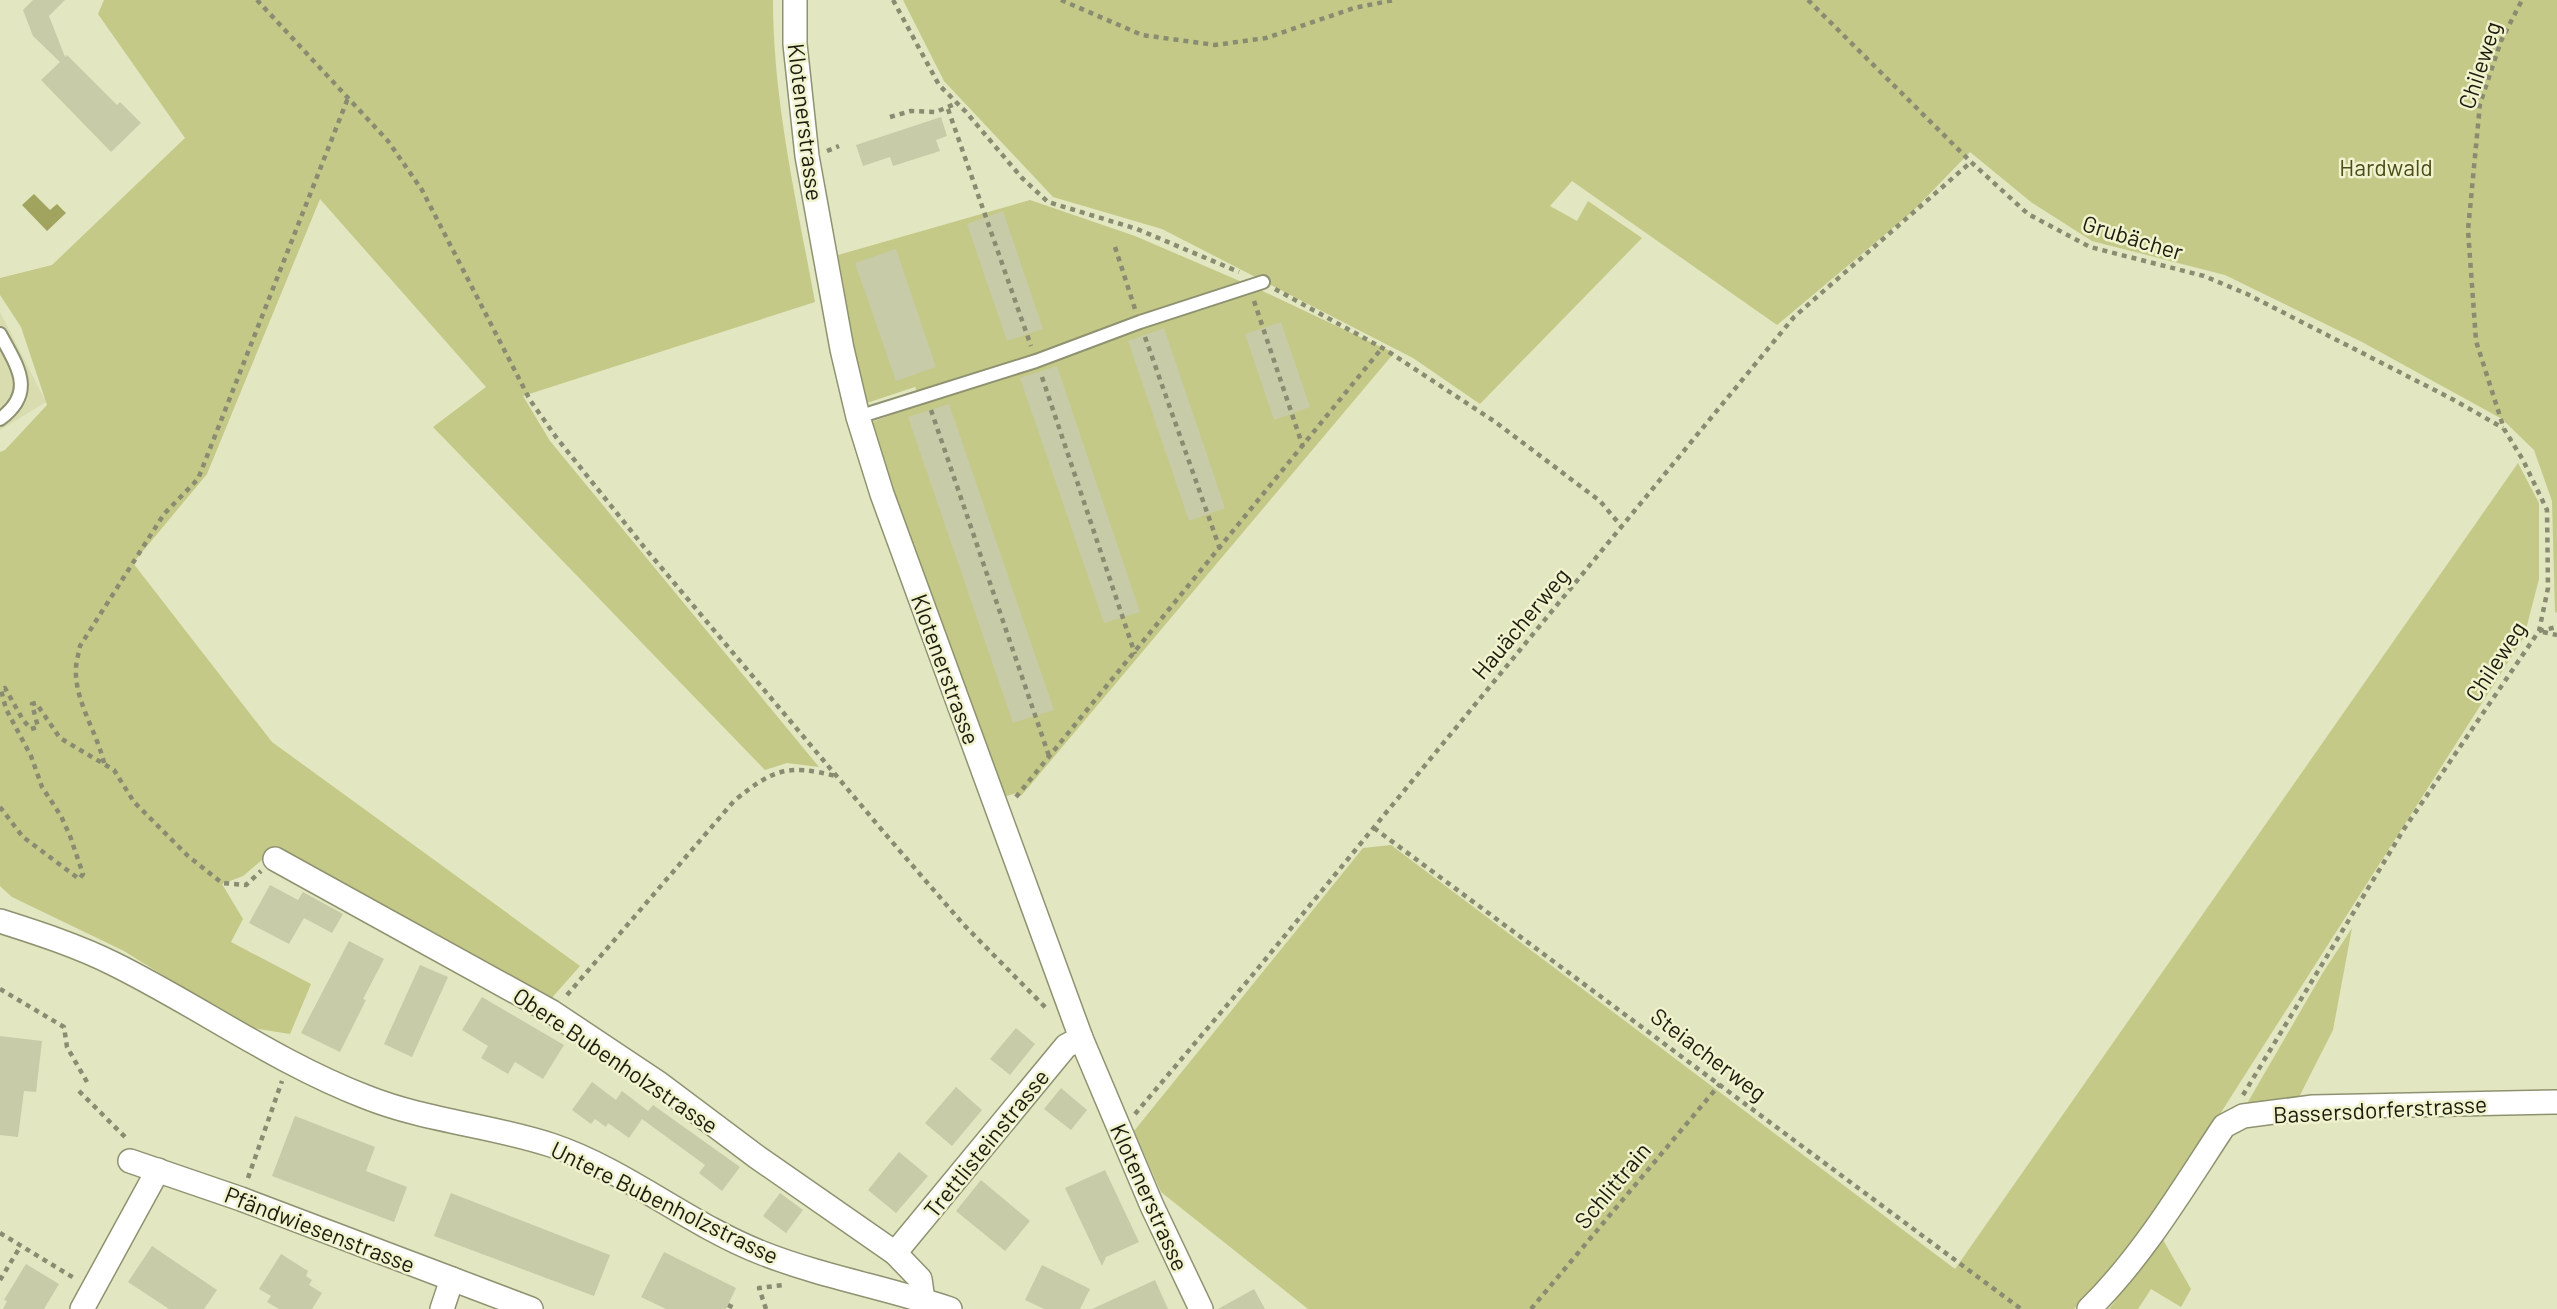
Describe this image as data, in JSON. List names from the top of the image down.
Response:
{
  "streets": {
    "street": [
      "Klotenerstrasse",
      "Obere Bubenholzstrasse",
      "Bassersdorferstrasse",
      "Trettlisteinstrasse",
      "Untere Bubenholzstrasse",
      "Pfändwiesenstrasse"
    ],
    "path": [
      "Chileweg",
      "Grubächer",
      "Hauächerweg",
      "Steiacherweg",
      "Schlittrain"
    ]
  },
  "crossings": [
    ["Chileweg", "Grubächer"],
    ["Chileweg", "Bassersdorferstrasse"],
    ["Klotenerstrasse", "Hauächerweg"],
    ["Klotenerstrasse", "Trettlisteinstrasse"],
    ["Grubächer", "Hauächerweg"],
    ["Hauächerweg", "Steiacherweg"],
    ["Steiacherweg", "Schlittrain"],
    ["Obere Bubenholzstrasse", "Trettlisteinstrasse"],
    ["Obere Bubenholzstrasse", "Untere Bubenholzstrasse"]
  ],
  "parks": ["Hardwald"]
}
